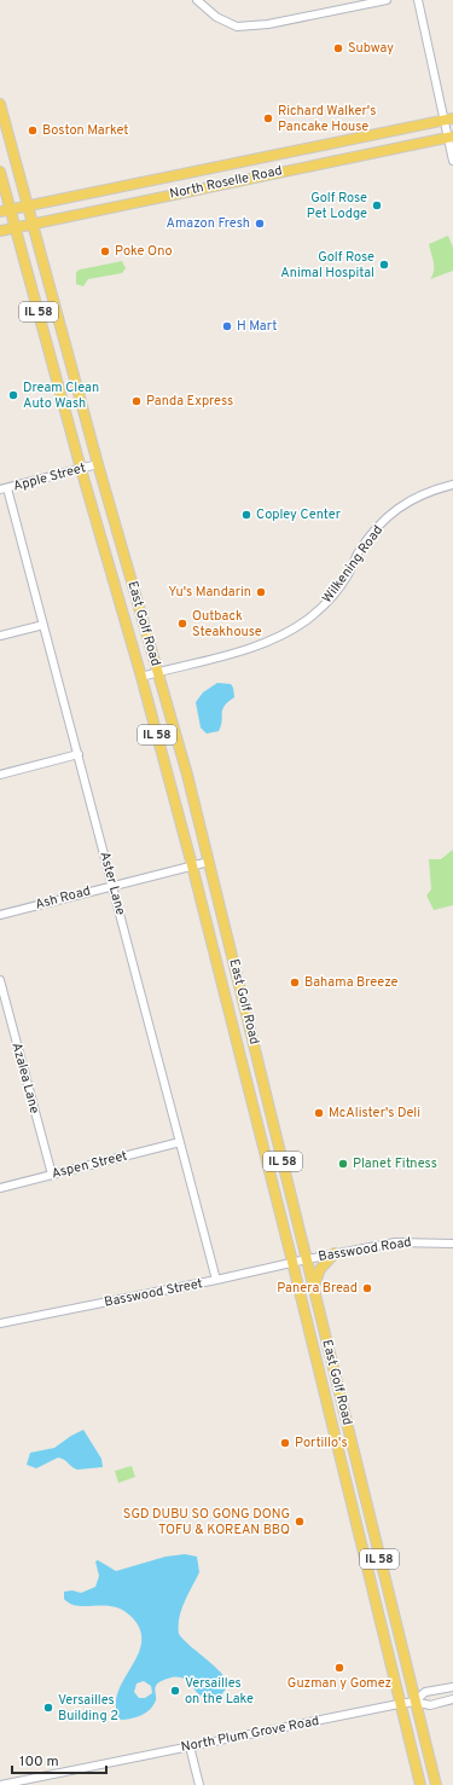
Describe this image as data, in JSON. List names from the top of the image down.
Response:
{
  "streets": {
    "main road": ["North Roselle Road", "IL 58", "East Golf Road"],
    "street": [
      "Apple Street",
      "Wilkening Road",
      "Aster Lane",
      "Ash Road",
      "Azalea Lane",
      "Aspen Street",
      "Basswood Road",
      "Basswood Street",
      "North Plum Grove Road"
    ]
  },
  "crossings": [
    ["North Roselle Road", "IL 58"],
    ["North Roselle Road", "East Golf Road"],
    ["IL 58", "East Golf Road"],
    ["Apple Street", "East Golf Road"],
    ["Apple Street", "Aster Lane"],
    ["Wilkening Road", "East Golf Road"],
    ["East Golf Road", "Ash Road"],
    ["East Golf Road", "Basswood Road"],
    ["East Golf Road", "Basswood Street"],
    ["East Golf Road", "North Plum Grove Road"],
    ["Aster Lane", "Ash Road"],
    ["Aster Lane", "Aspen Street"],
    ["Aster Lane", "Basswood Street"],
    ["Azalea Lane", "Aspen Street"],
    ["Basswood Road", "Basswood Street"]
  ],
  "places": [
    "Subway",
    "Richard Walker's Pancake House",
    "Boston Market",
    "Golf Rose Pet Lodge",
    "Amazon Fresh",
    "Poke Ono",
    "Golf Rose Animal Hospital",
    "H Mart",
    "Dream Clean Auto Wash",
    "Panda Express",
    "Copley Center",
    "Yu's Mandarin",
    "Outback Steakhouse",
    "Bahama Breeze",
    "McAlister's Deli",
    "Planet Fitness",
    "Panera Bread",
    "Portillo's",
    "SGD DUBU SO GONG DONG TOFU & KOREAN BBQ",
    "Guzman y Gomez",
    "Versailles on the Lake",
    "Versailles Building 2"
  ],
  "scale_bar": "100 m"
}
